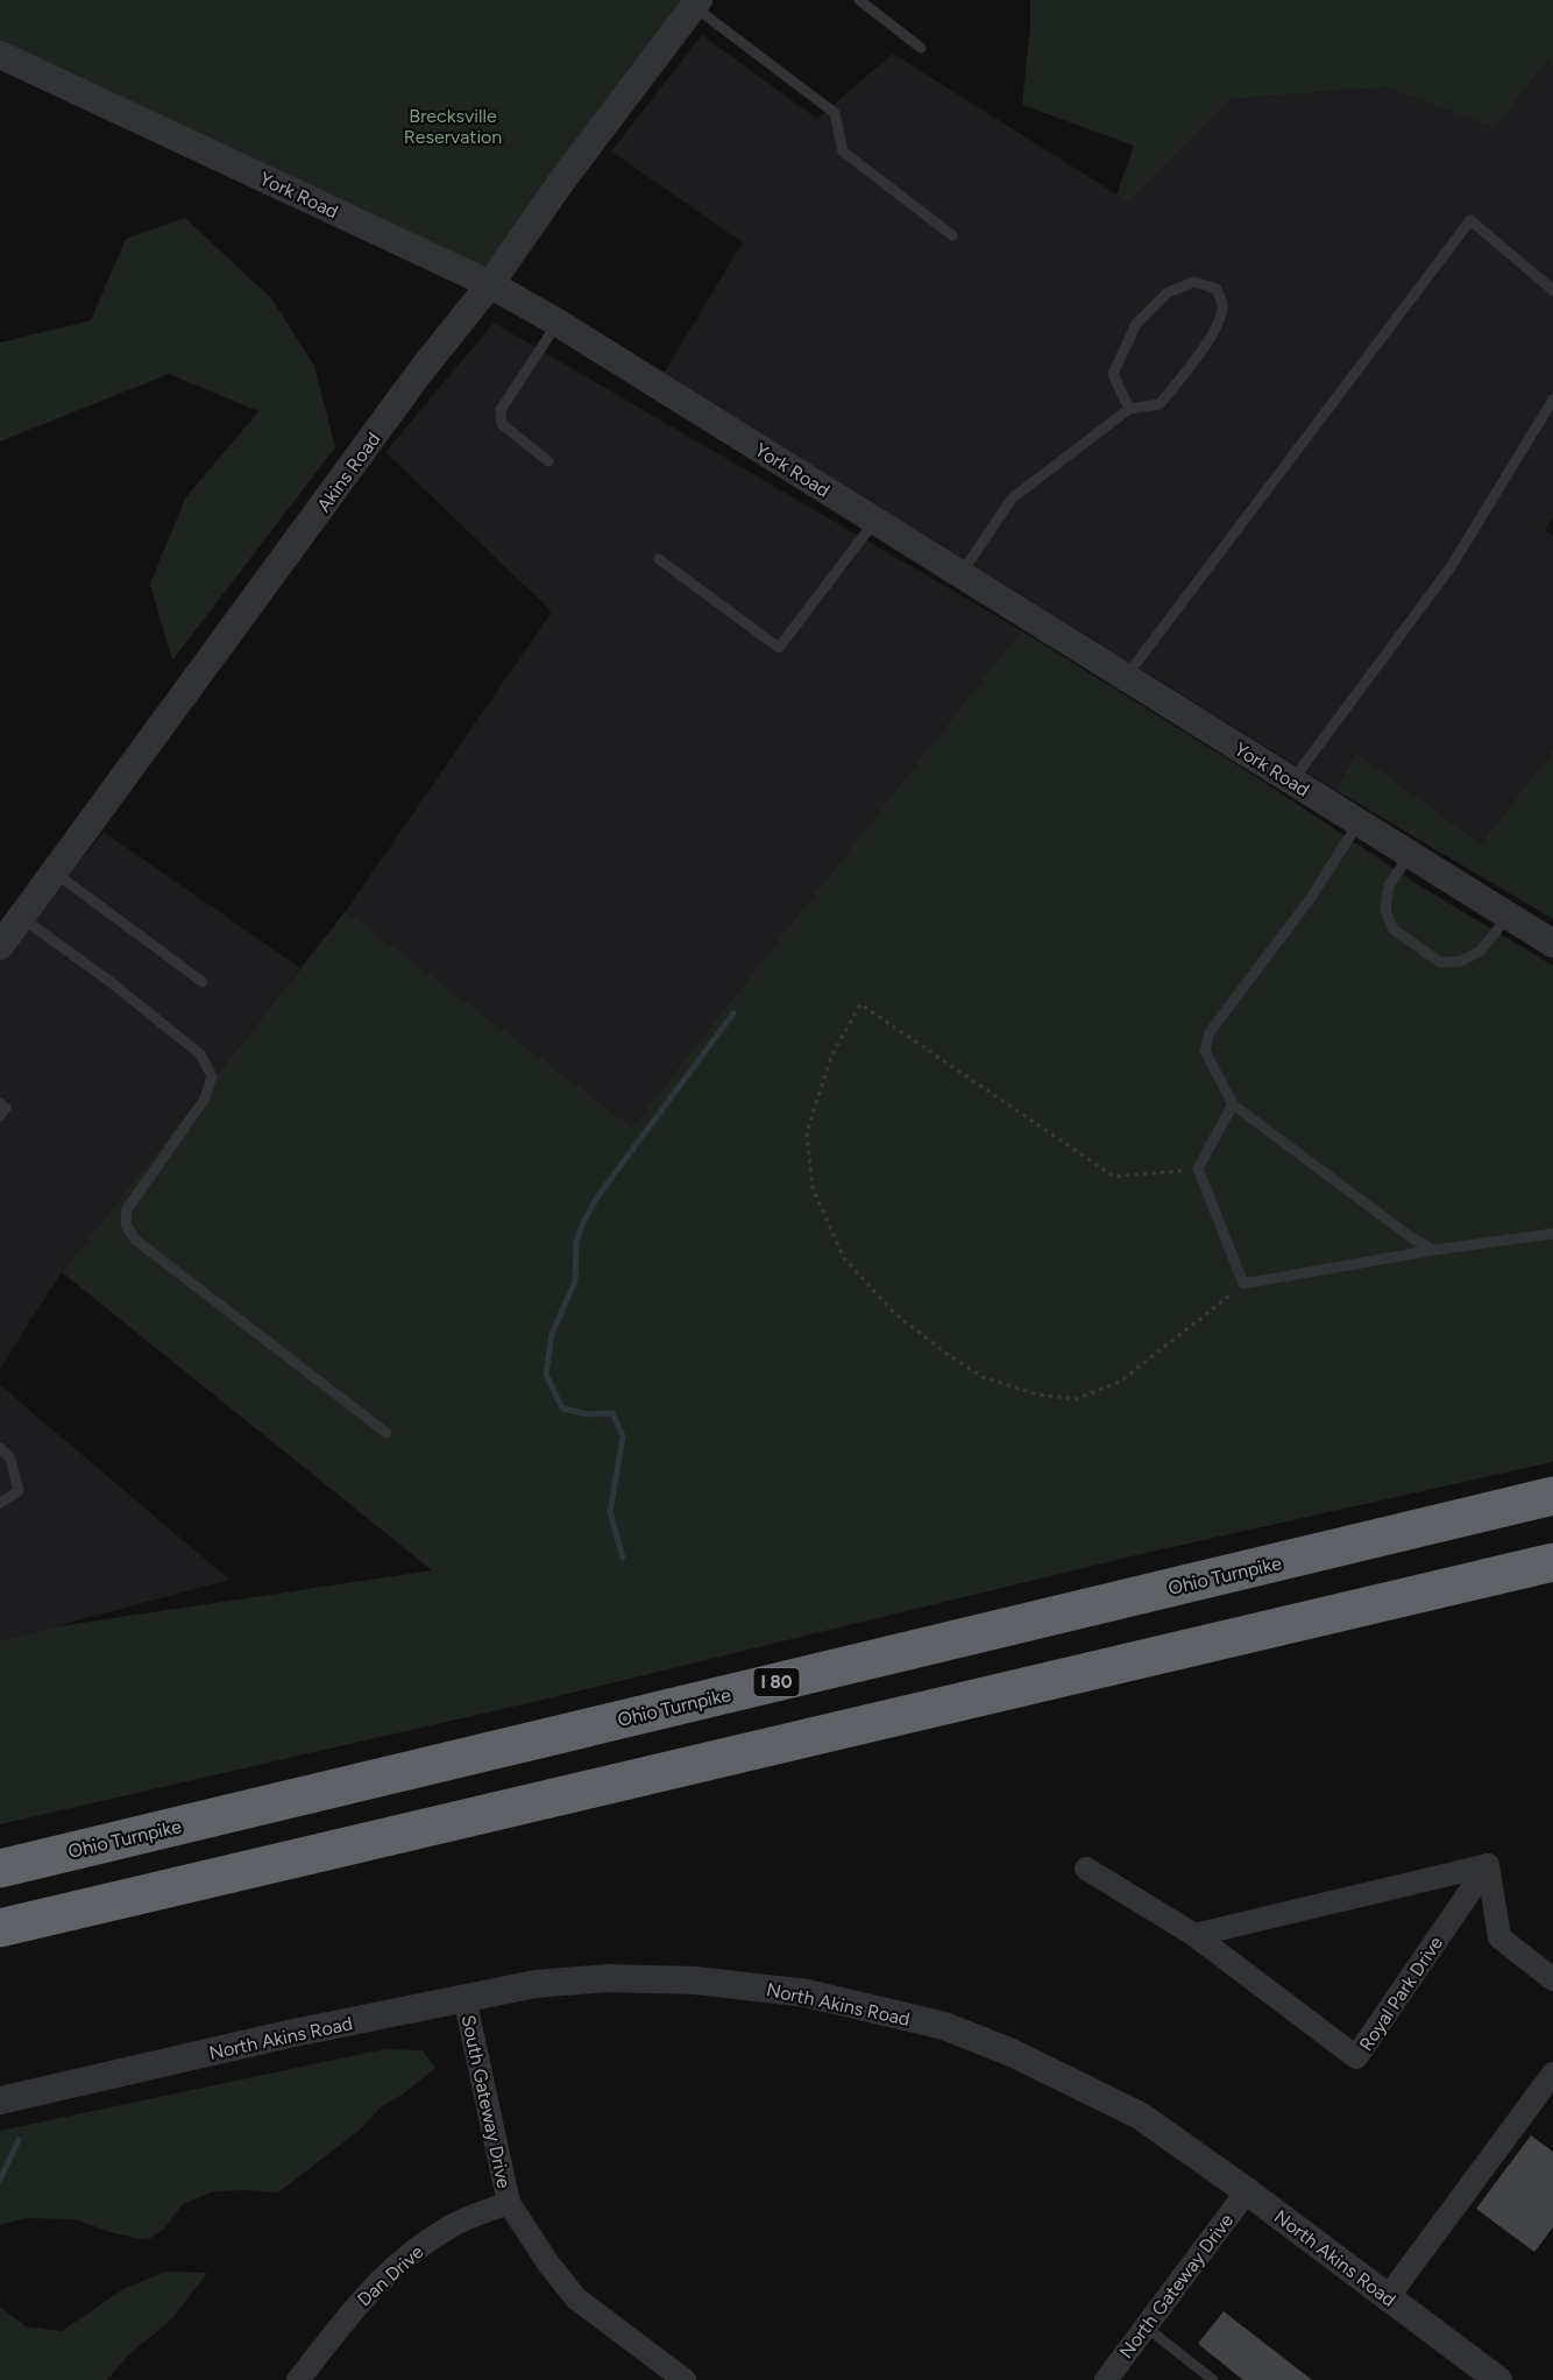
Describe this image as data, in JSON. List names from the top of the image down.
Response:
{
  "streets": {
    "highway": ["Ohio Turnpike", "I 80"],
    "street": [
      "York Road",
      "Akins Road",
      "Royal Park Drive",
      "North Akins Road",
      "South Gateway Drive",
      "Dan Drive",
      "North Gateway Drive"
    ]
  },
  "crossings": [
    ["York Road", "Akins Road"],
    ["North Akins Road", "South Gateway Drive"],
    ["North Akins Road", "North Gateway Drive"],
    ["South Gateway Drive", "Dan Drive"]
  ],
  "parks": ["Brecksville Reservation"]
}
